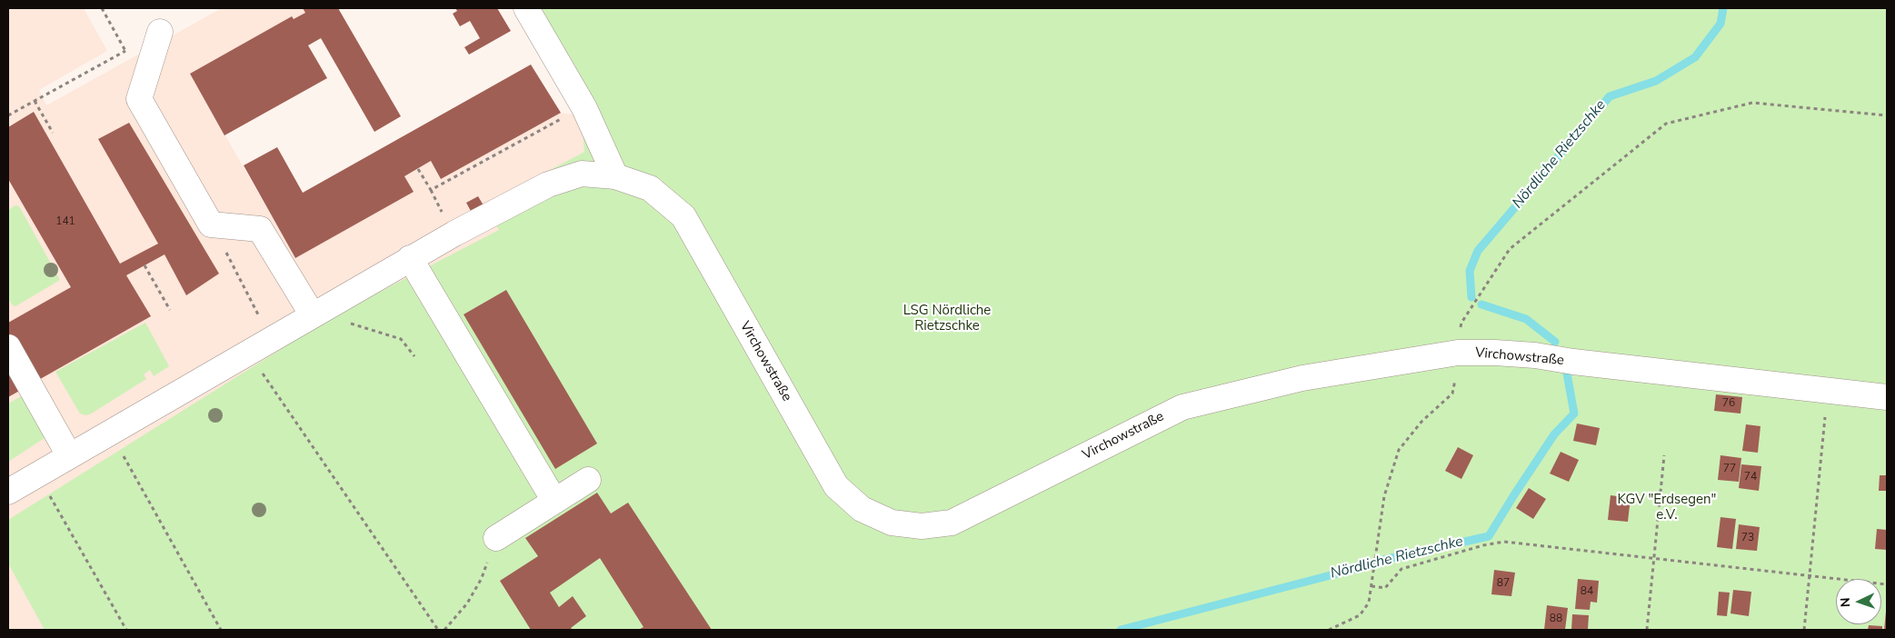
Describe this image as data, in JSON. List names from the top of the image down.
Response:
{
  "streets": {
    "street": ["Virchowstraße"]
  },
  "water": ["Nördliche Rietzschke"],
  "parks": ["LSG Nördliche Rietzschke", "KGV \"Erdsegen\" e.V."],
  "house_numbers": [
    "141",
    "76",
    "77",
    "74",
    "73",
    "87",
    "84",
    "88"
  ],
  "north": "left"
}
